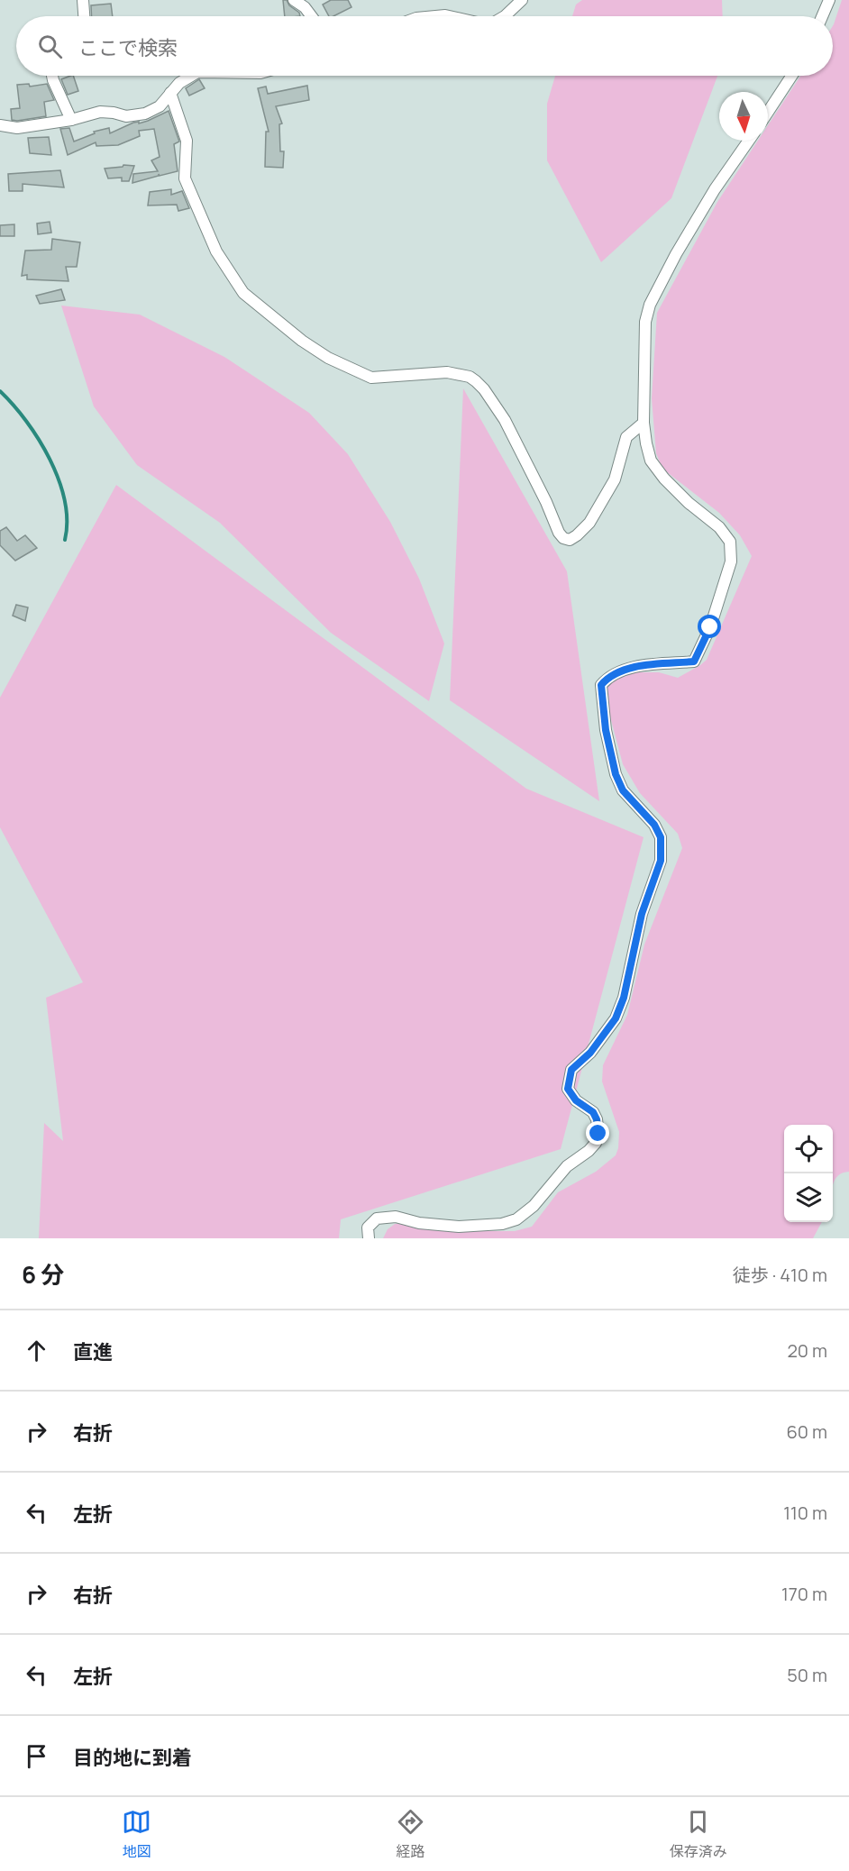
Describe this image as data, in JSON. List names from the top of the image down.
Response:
{
  "north": "bottom",
  "page": {
    "search": "ここで検索",
    "heading": ["6 分", "徒歩 · 410 m"],
    "list": [
      ["直進", "20 m"],
      ["右折", "60 m"],
      ["左折", "110 m"],
      ["右折", "170 m"],
      ["左折", "50 m"],
      "目的地に到着"
    ],
    "nav": ["地図", "経路", "保存済み"]
  }
}
